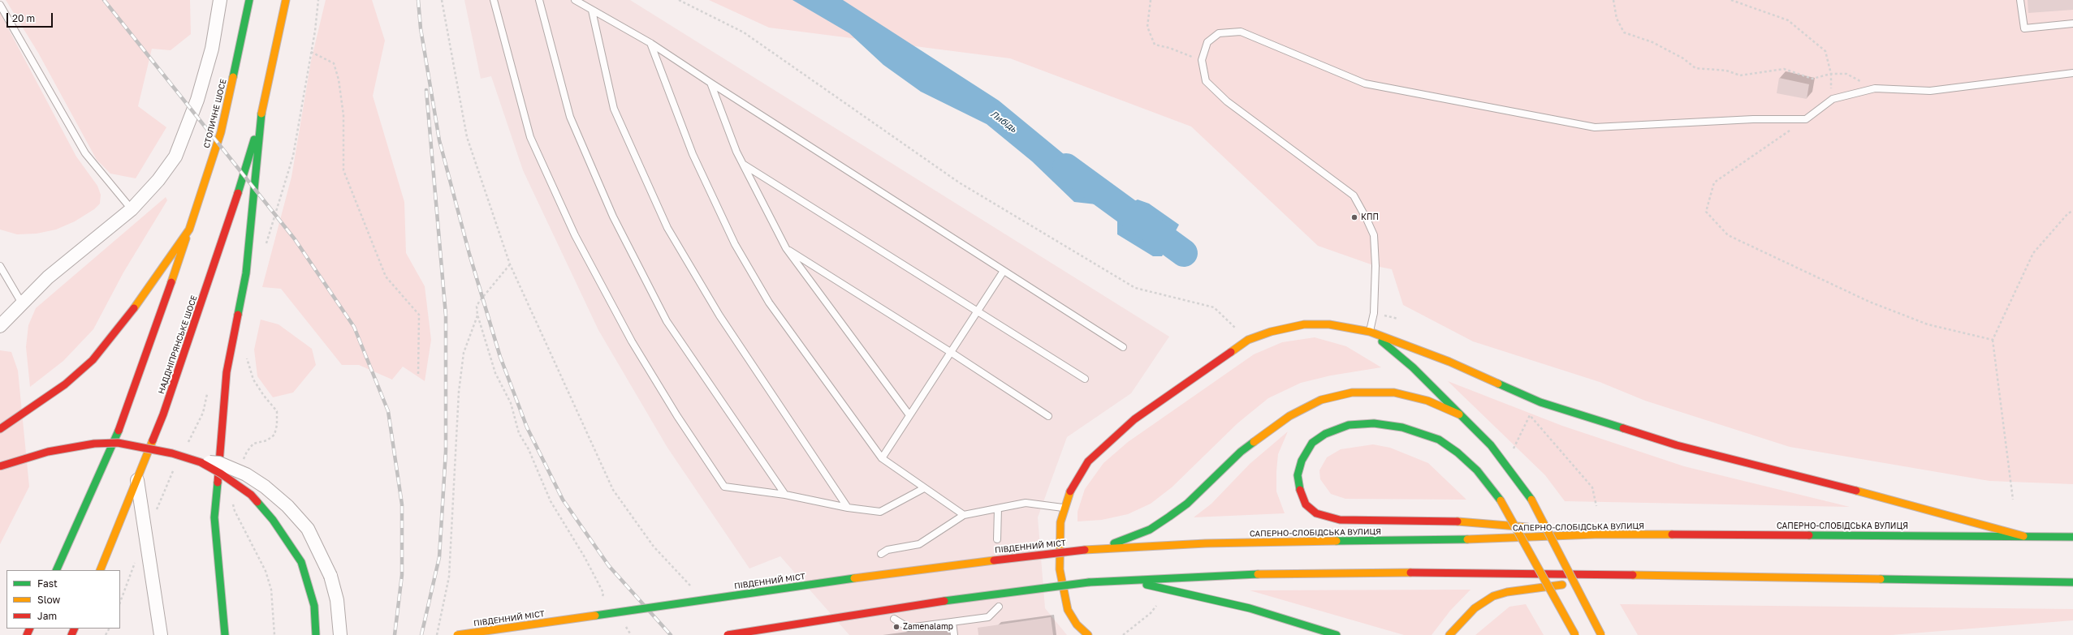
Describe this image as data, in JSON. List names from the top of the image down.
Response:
{
  "streets": {
    "main road": [
      "СТОЛИЧНЕ ШОСЕ",
      "НАДДНІПРЯНСЬКЕ ШОСЕ",
      "САПЕРНО-СЛОБІДСЬКА ВУЛИЦЯ",
      "ПІВДЕННИЙ МІСТ"
    ]
  },
  "crossings": [
    ["САПЕРНО-СЛОБІДСЬКА ВУЛИЦЯ", "ПІВДЕННИЙ МІСТ"]
  ],
  "water": ["Либідь"],
  "places": ["КПП", "Zamenalamp"],
  "legend": ["Fast", "Slow", "Jam"],
  "scale_bar": "20 m"
}
